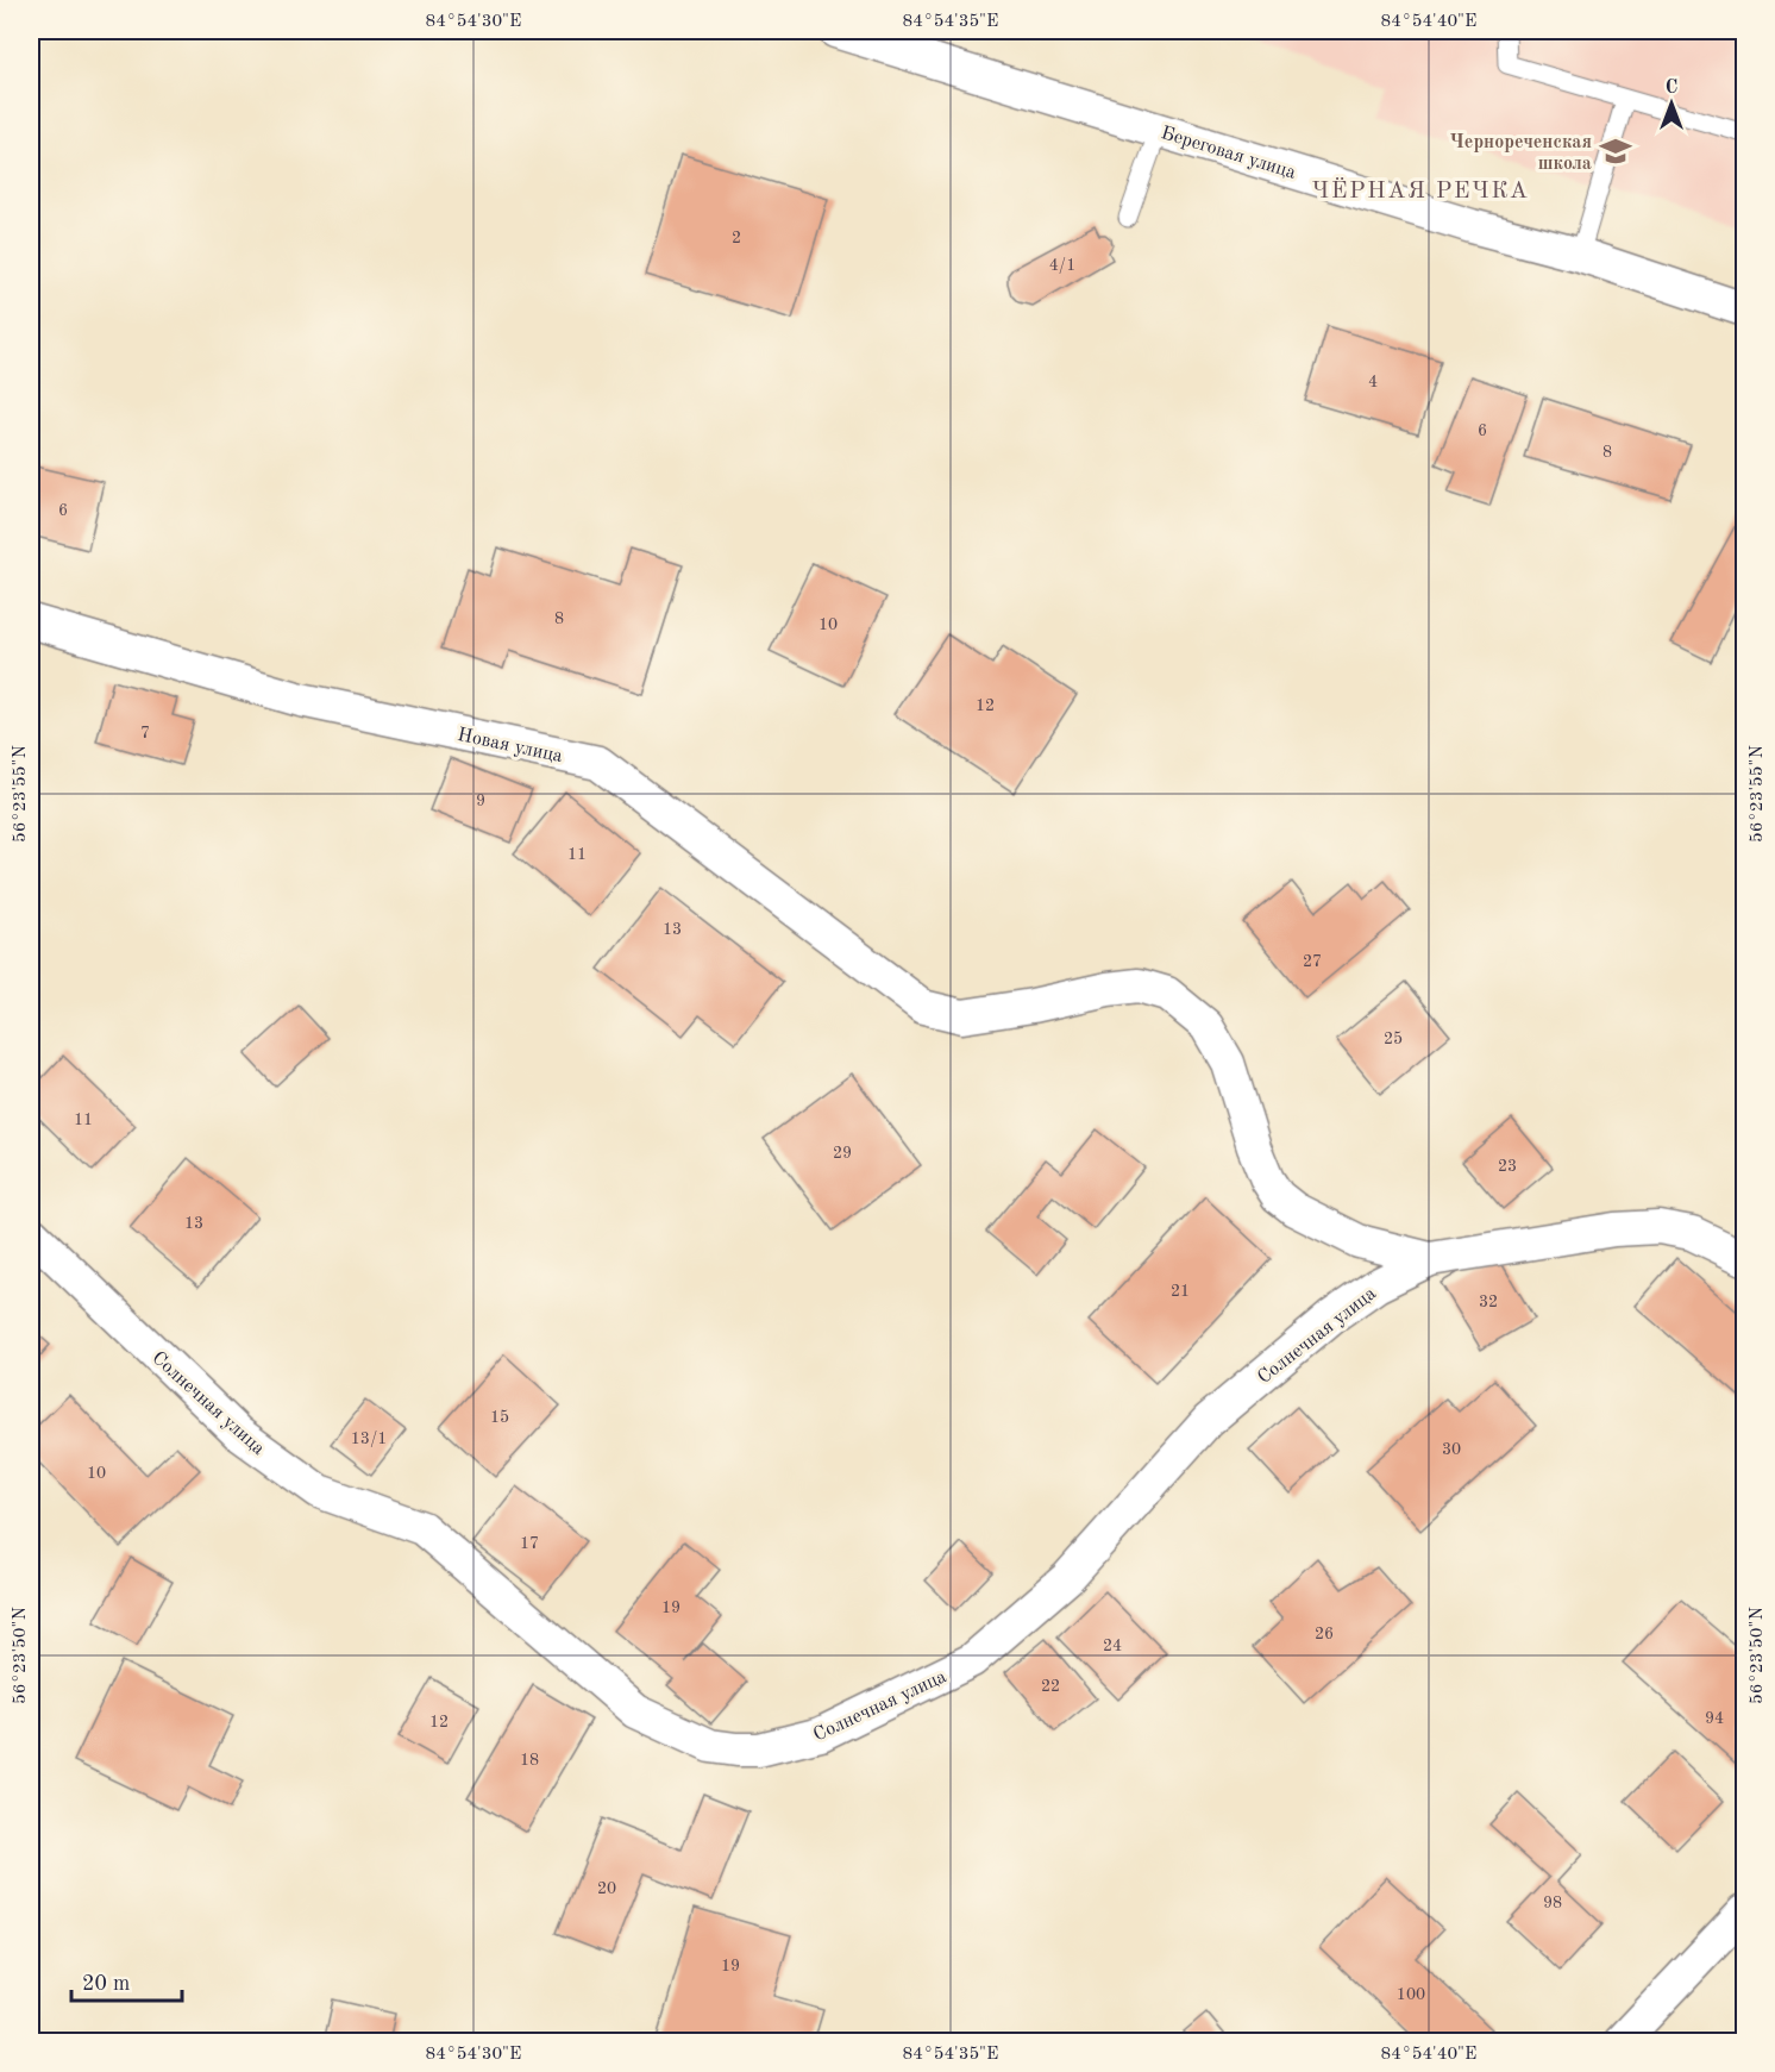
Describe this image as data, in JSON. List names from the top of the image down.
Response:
{
  "streets": {
    "street": ["Береговая улица", "Новая улица", "Солнечная улица"]
  },
  "crossings": [
    ["Новая улица", "Солнечная улица"]
  ],
  "districts": ["ЧЁРНАЯ РЕЧКА"],
  "places": {
    "school or university": ["Чернореченская школа"]
  },
  "house_numbers": [
    "2",
    "4/1",
    "4",
    "6",
    "8",
    "6",
    "8",
    "10",
    "12",
    "7",
    "9",
    "11",
    "13",
    "27",
    "25",
    "11",
    "29",
    "23",
    "13",
    "21",
    "32",
    "15",
    "13/1",
    "30",
    "10",
    "17",
    "19",
    "26",
    "24",
    "22",
    "94",
    "12",
    "18",
    "20",
    "98",
    "19",
    "100"
  ],
  "scale_bar": "20 m",
  "north": "top",
  "coordinates": [
    "84°54'30\"E",
    "84°54'35\"E",
    "84°54'40\"E",
    "56°23'55\"N",
    "56°23'50\"N"
  ]
}
